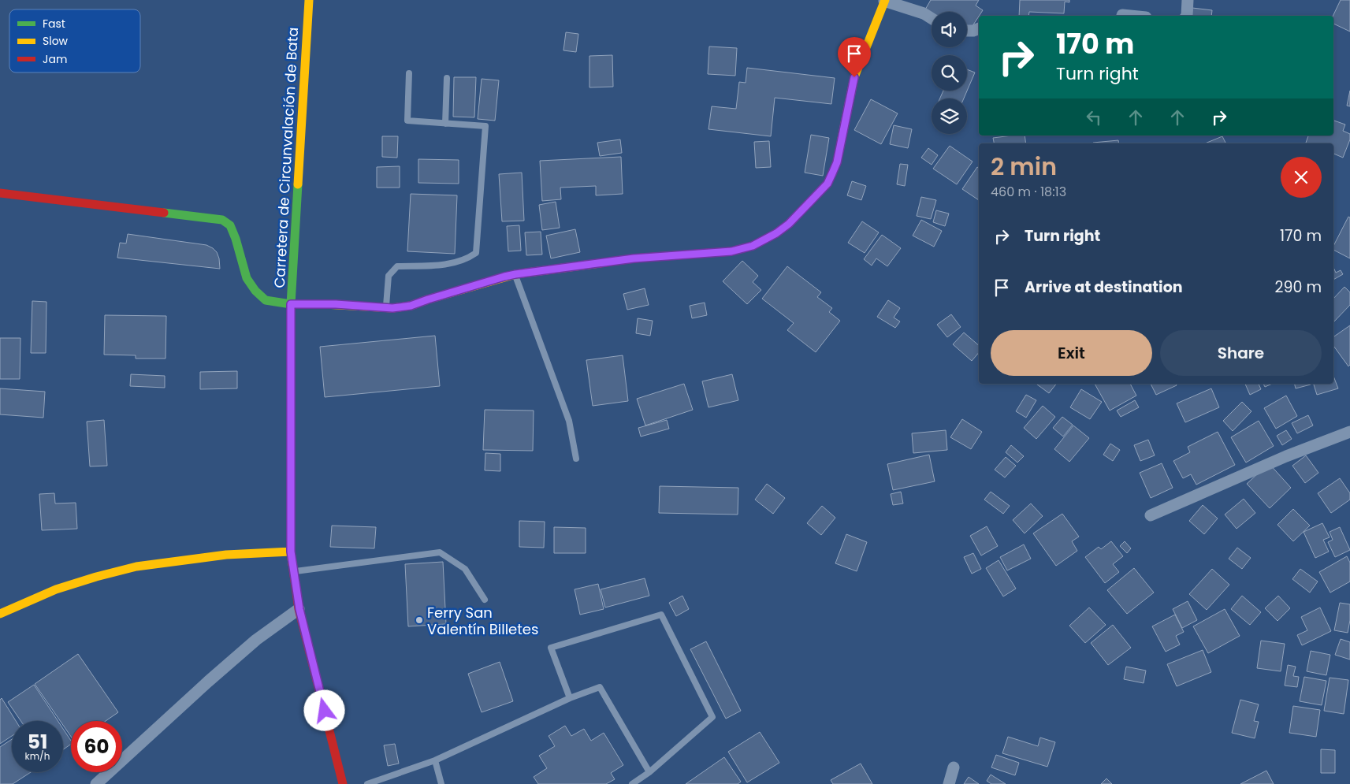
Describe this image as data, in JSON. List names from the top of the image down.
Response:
{
  "streets": {
    "street": ["Carretera de Circunvalación de Bata"]
  },
  "places": ["Ferry San Valentín Billetes"],
  "legend": ["Fast", "Slow", "Jam"],
  "page": {
    "turn": ["170 m", "Turn right"],
    "heading": ["2 min", "460 m · 18:13"],
    "list": [
      {
        "name": "Turn right",
        "value": "170 m"
      },
      {
        "name": "Arrive at destination",
        "value": "290 m"
      }
    ],
    "buttons": ["Exit", "Share"],
    "speed": "51 km/h",
    "limit": "60"
  }
}
